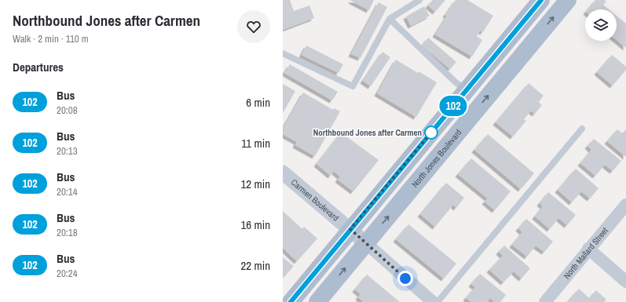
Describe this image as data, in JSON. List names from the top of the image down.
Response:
{
  "streets": {
    "main road": ["North Jones Boulevard"],
    "street": ["Carmen Boulevard", "North Mallard Street"]
  },
  "crossings": [
    ["North Jones Boulevard", "Carmen Boulevard"]
  ],
  "places": ["Northbound Jones after Carmen"],
  "lines": ["bus line 102"],
  "page": {
    "heading": [
      ["Northbound Jones after Carmen", "Walk · 2 min · 110 m"],
      "Departures"
    ],
    "on_map": "102",
    "list": [
      {
        "mark": "102",
        "name": "Bus",
        "note": "20:08",
        "value": "6 min"
      },
      {
        "mark": "102",
        "name": "Bus",
        "note": "20:13",
        "value": "11 min"
      },
      {
        "mark": "102",
        "name": "Bus",
        "note": "20:14",
        "value": "12 min"
      },
      {
        "mark": "102",
        "name": "Bus",
        "note": "20:18",
        "value": "16 min"
      },
      {
        "mark": "102",
        "name": "Bus",
        "note": "20:24",
        "value": "22 min"
      }
    ]
  }
}
